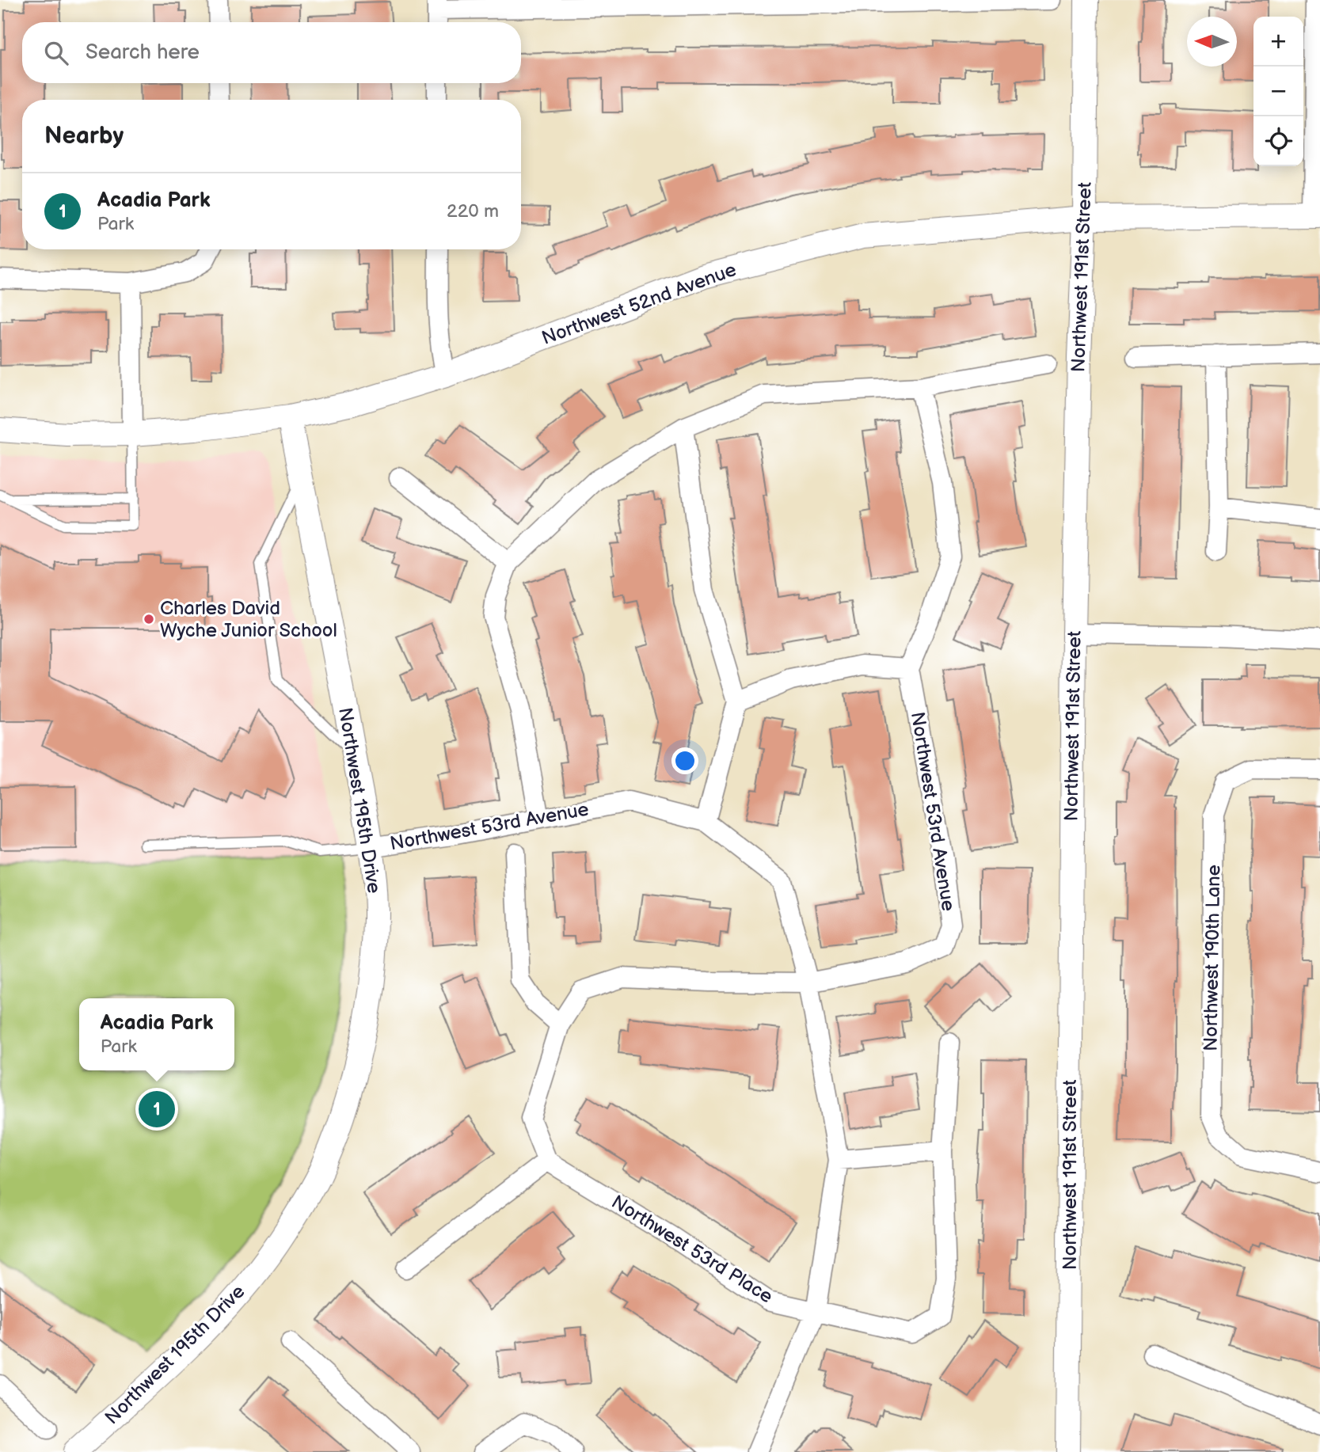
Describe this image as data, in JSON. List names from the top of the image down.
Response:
{
  "streets": {
    "street": [
      "Northwest 191st Street",
      "Northwest 52nd Avenue",
      "Northwest 195th Drive",
      "Northwest 53rd Avenue",
      "Northwest 190th Lane",
      "Northwest 53rd Place"
    ]
  },
  "crossings": [
    ["Northwest 191st Street", "Northwest 52nd Avenue"],
    ["Northwest 52nd Avenue", "Northwest 195th Drive"],
    ["Northwest 195th Drive", "Northwest 53rd Avenue"]
  ],
  "places": ["Charles David Wyche Junior School"],
  "north": "left",
  "page": {
    "map_buttons": ["+", "−"],
    "search": "Search here",
    "heading": "Nearby",
    "list": [
      {
        "mark": "1",
        "name": "Acadia Park",
        "note": "Park",
        "value": "220 m"
      }
    ],
    "popup": ["Acadia Park", "Park"],
    "pins": "1"
  }
}
